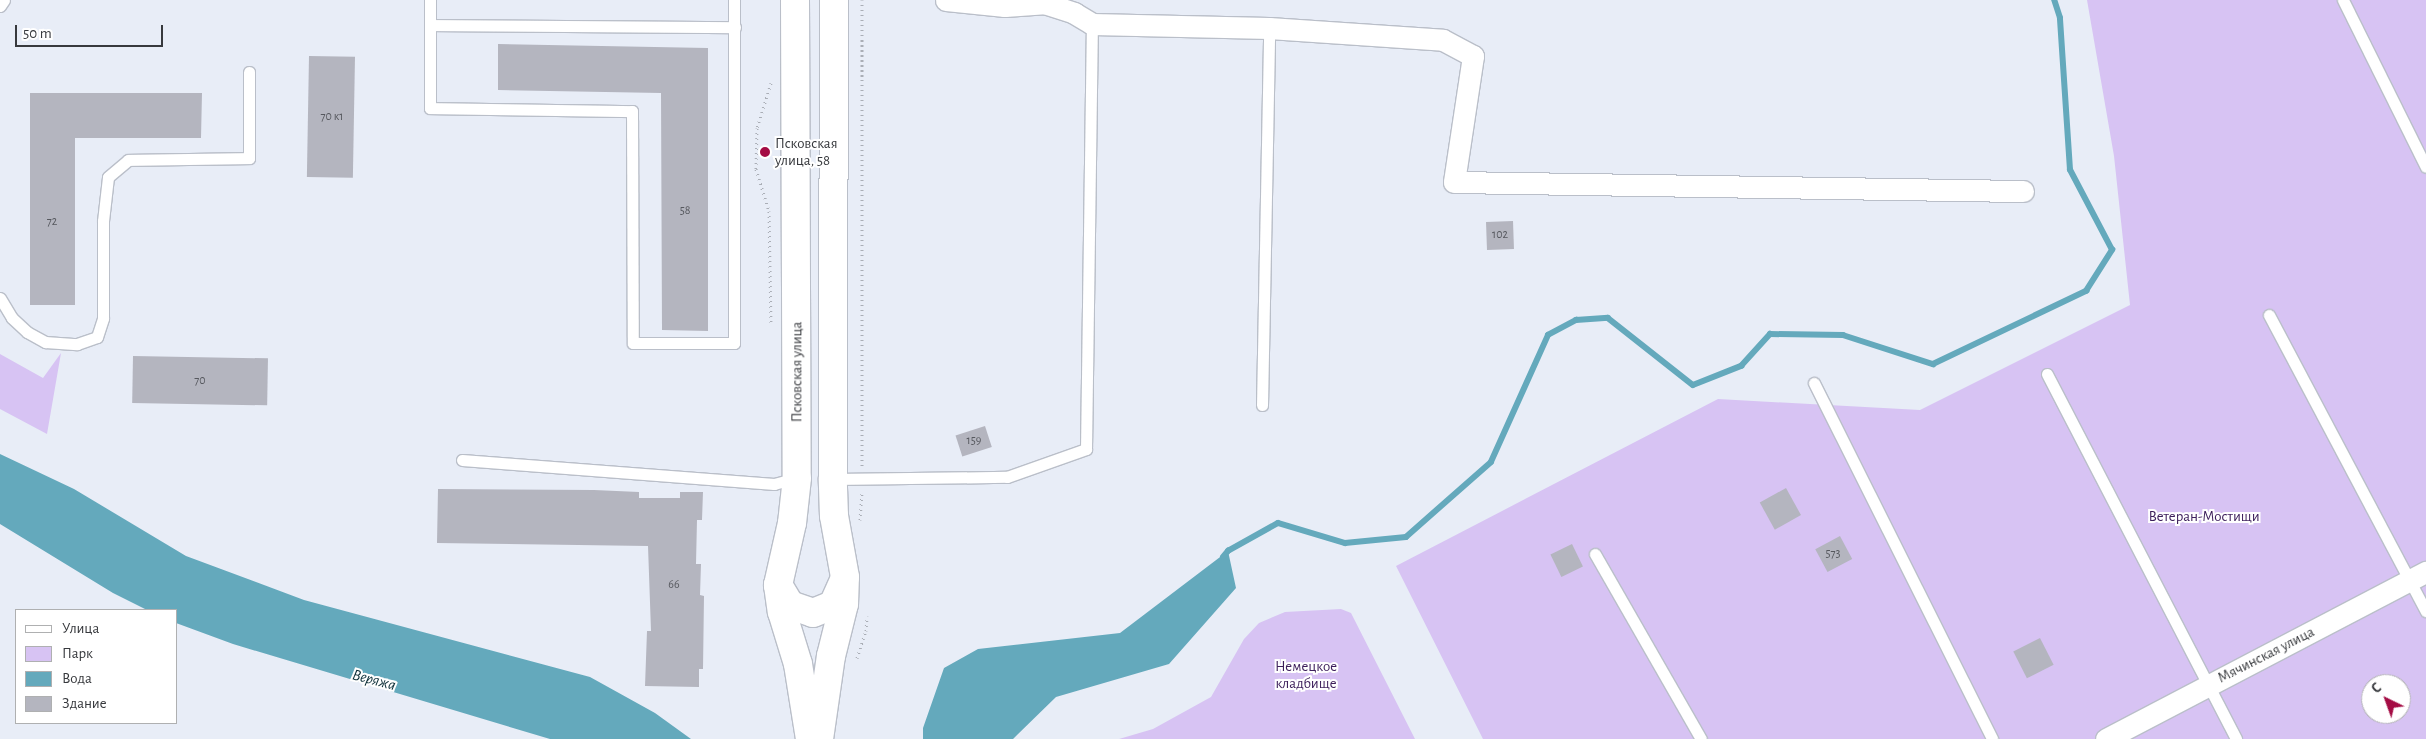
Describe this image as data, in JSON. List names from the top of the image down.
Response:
{
  "streets": {
    "main road": ["Псковская улица"],
    "street": ["Мячинская улица"]
  },
  "water": ["Веряжа"],
  "parks": ["Ветеран-Мостищи", "Немецкое кладбище"],
  "places": ["Псковская улица, 58"],
  "house_numbers": [
    "70 к1",
    "58",
    "72",
    "102",
    "70",
    "159",
    "573",
    "66"
  ],
  "legend": [
    "Улица",
    "Парк",
    "Вода",
    "Здание"
  ],
  "scale_bar": "50 m",
  "north": "top left"
}
